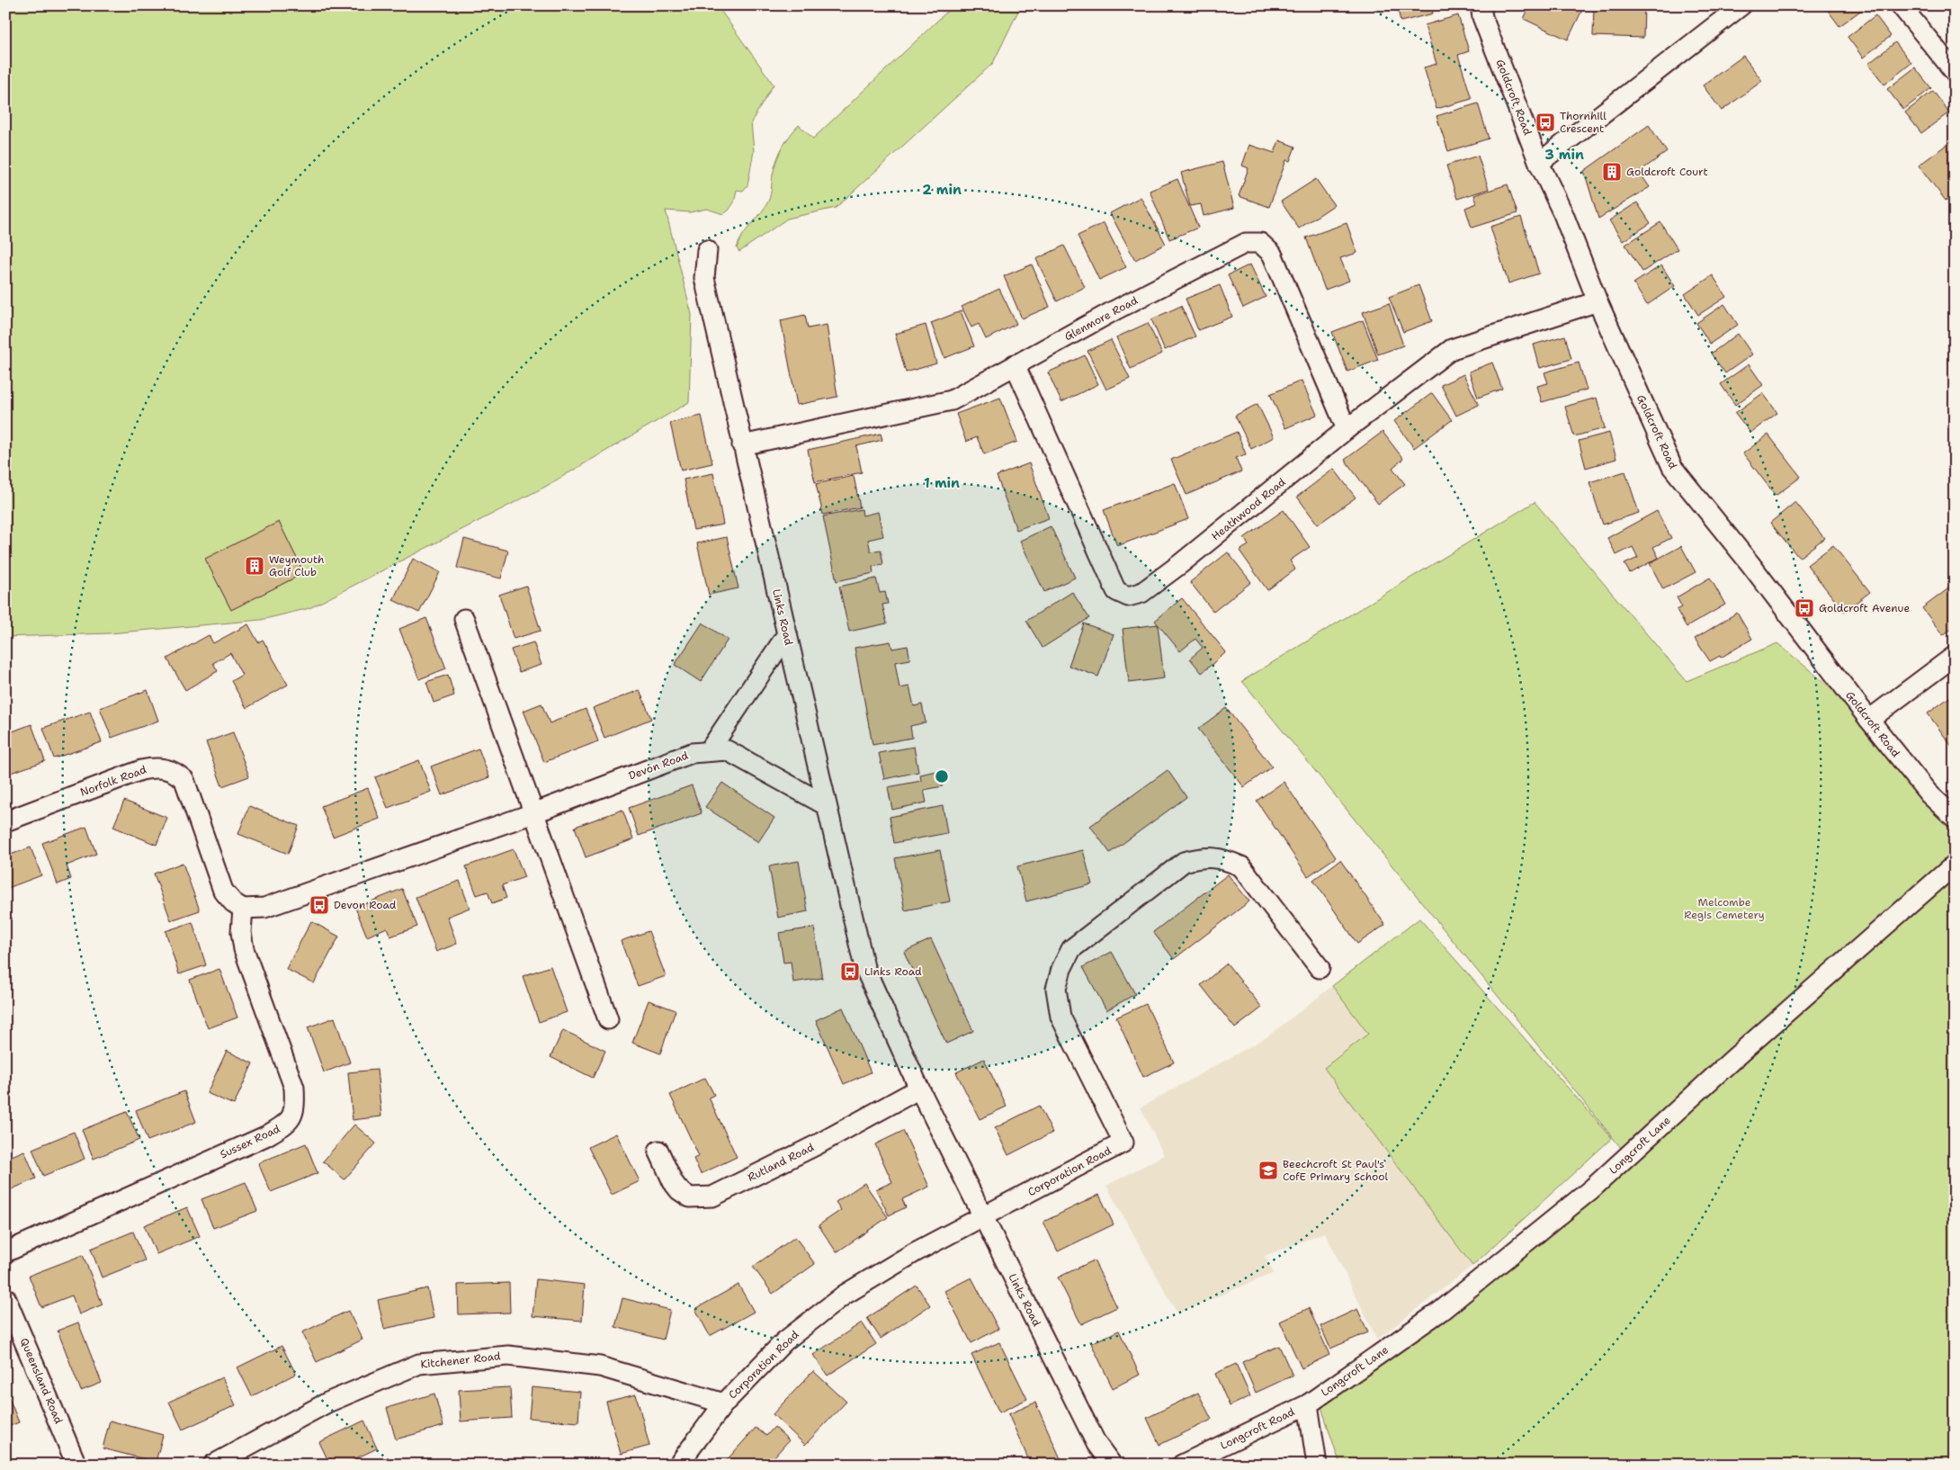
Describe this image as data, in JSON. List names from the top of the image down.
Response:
{
  "streets": {
    "street": [
      "Goldcroft Road",
      "Glenmore Road",
      "Heathwood Road",
      "Links Road",
      "Devon Road",
      "Norfolk Road",
      "Sussex Road",
      "Longcroft Lane",
      "Rutland Road",
      "Corporation Road",
      "Kitchener Road",
      "Queensland Road",
      "Longcroft Road"
    ]
  },
  "crossings": [
    ["Goldcroft Road", "Heathwood Road"],
    ["Glenmore Road", "Heathwood Road"],
    ["Glenmore Road", "Links Road"],
    ["Links Road", "Devon Road"],
    ["Links Road", "Rutland Road"],
    ["Links Road", "Corporation Road"],
    ["Devon Road", "Norfolk Road"],
    ["Devon Road", "Sussex Road"],
    ["Norfolk Road", "Sussex Road"],
    ["Longcroft Lane", "Longcroft Road"],
    ["Corporation Road", "Kitchener Road"]
  ],
  "parks": ["Melcombe Regis Cemetery"],
  "places": {
    "bus stop": [
      "Thornhill Crescent",
      "Goldcroft Avenue",
      "Devon Road",
      "Links Road"
    ],
    "building": ["Goldcroft Court", "Weymouth Golf Club"],
    "school or university": ["Beechcroft St Paul's CofE Primary School"]
  },
  "rings": ["3 min", "2 min", "1 min"]
}
